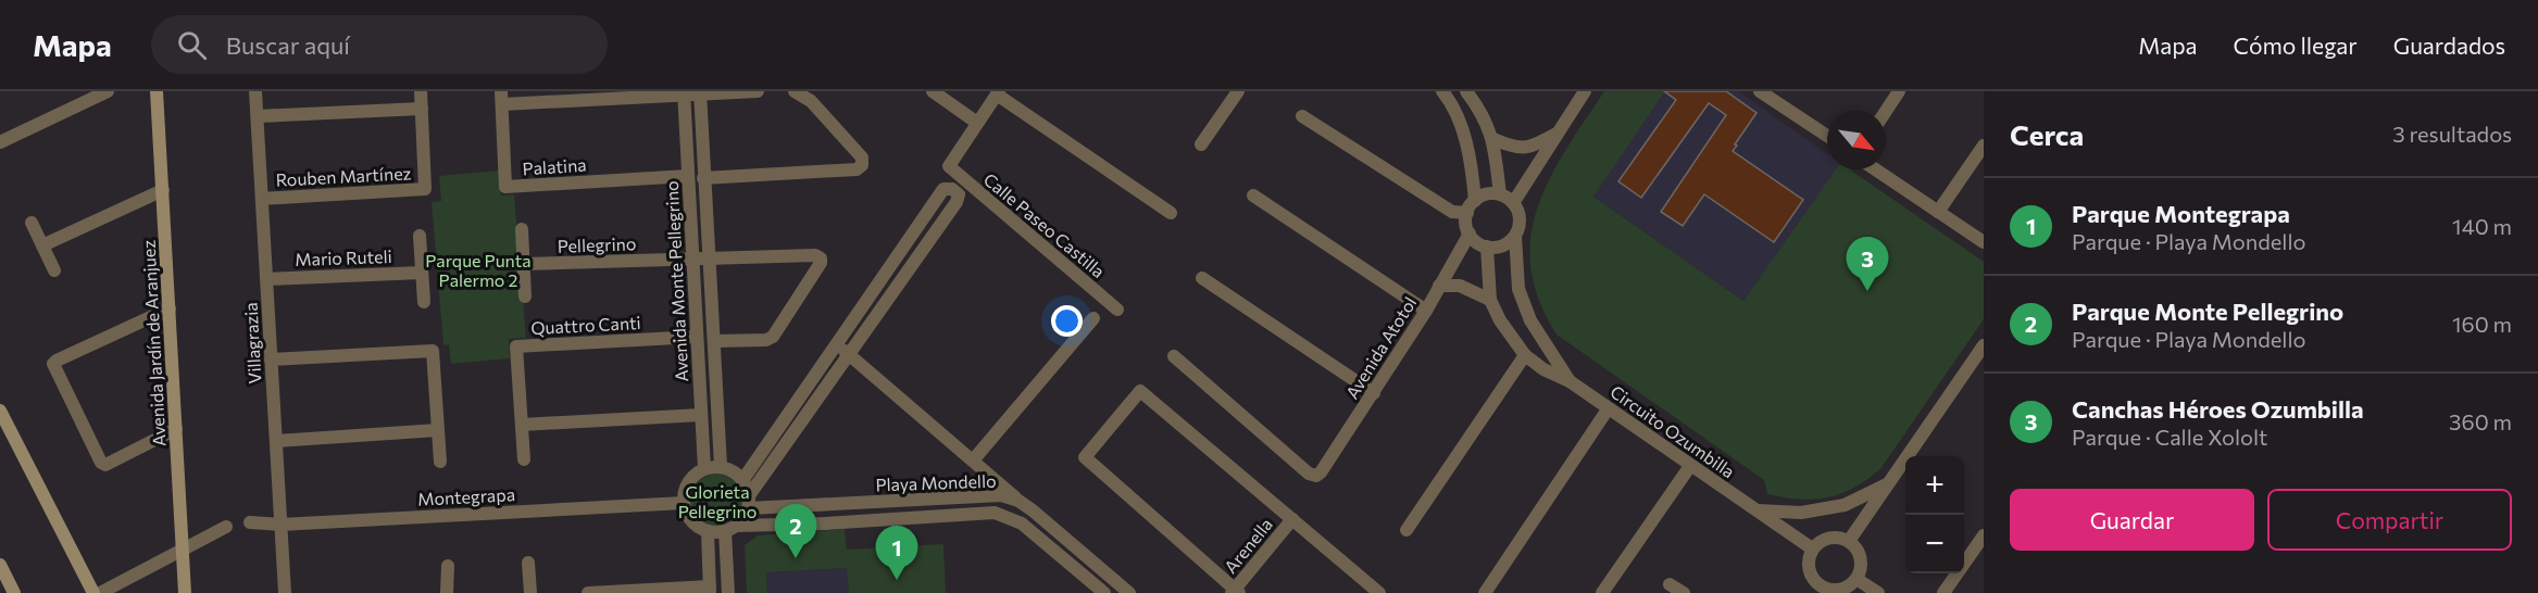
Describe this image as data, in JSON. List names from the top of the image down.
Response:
{
  "streets": {
    "street": [
      "Palatina",
      "Rouben Martínez",
      "Calle Paseo Castilla",
      "Pellegrino",
      "Mario Ruteli",
      "Avenida Monte Pellegrino",
      "Quattro Canti",
      "Avenida Jardín de Aranjuez",
      "Villagrazia",
      "Avenida Atotol",
      "Circuito Ozumbilla",
      "Playa Mondello",
      "Montegrapa",
      "Arenella"
    ]
  },
  "crossings": [
    ["Palatina", "Avenida Monte Pellegrino"],
    ["Rouben Martínez", "Villagrazia"],
    ["Pellegrino", "Avenida Monte Pellegrino"],
    ["Mario Ruteli", "Villagrazia"],
    ["Avenida Monte Pellegrino", "Quattro Canti"],
    ["Avenida Monte Pellegrino", "Playa Mondello"],
    ["Avenida Monte Pellegrino", "Montegrapa"],
    ["Villagrazia", "Montegrapa"],
    ["Avenida Atotol", "Circuito Ozumbilla"],
    ["Playa Mondello", "Montegrapa"]
  ],
  "parks": ["Parque Punta Palermo 2", "Glorieta Pellegrino"],
  "north": "bottom right",
  "page": {
    "header": "Mapa",
    "search": "Buscar aquí",
    "nav": ["Mapa", "Cómo llegar", "Guardados"],
    "heading": ["Cerca", "3 resultados"],
    "list": [
      {
        "mark": "1",
        "name": "Parque Montegrapa",
        "note": "Parque · Playa Mondello",
        "value": "140 m"
      },
      {
        "mark": "2",
        "name": "Parque Monte Pellegrino",
        "note": "Parque · Playa Mondello",
        "value": "160 m"
      },
      {
        "mark": "3",
        "name": "Canchas Héroes Ozumbilla",
        "note": "Parque · Calle Xololt",
        "value": "360 m"
      }
    ],
    "pins": ["3", "2", "1"],
    "map_buttons": ["+", "−"],
    "buttons": ["Guardar", "Compartir"]
  }
}
